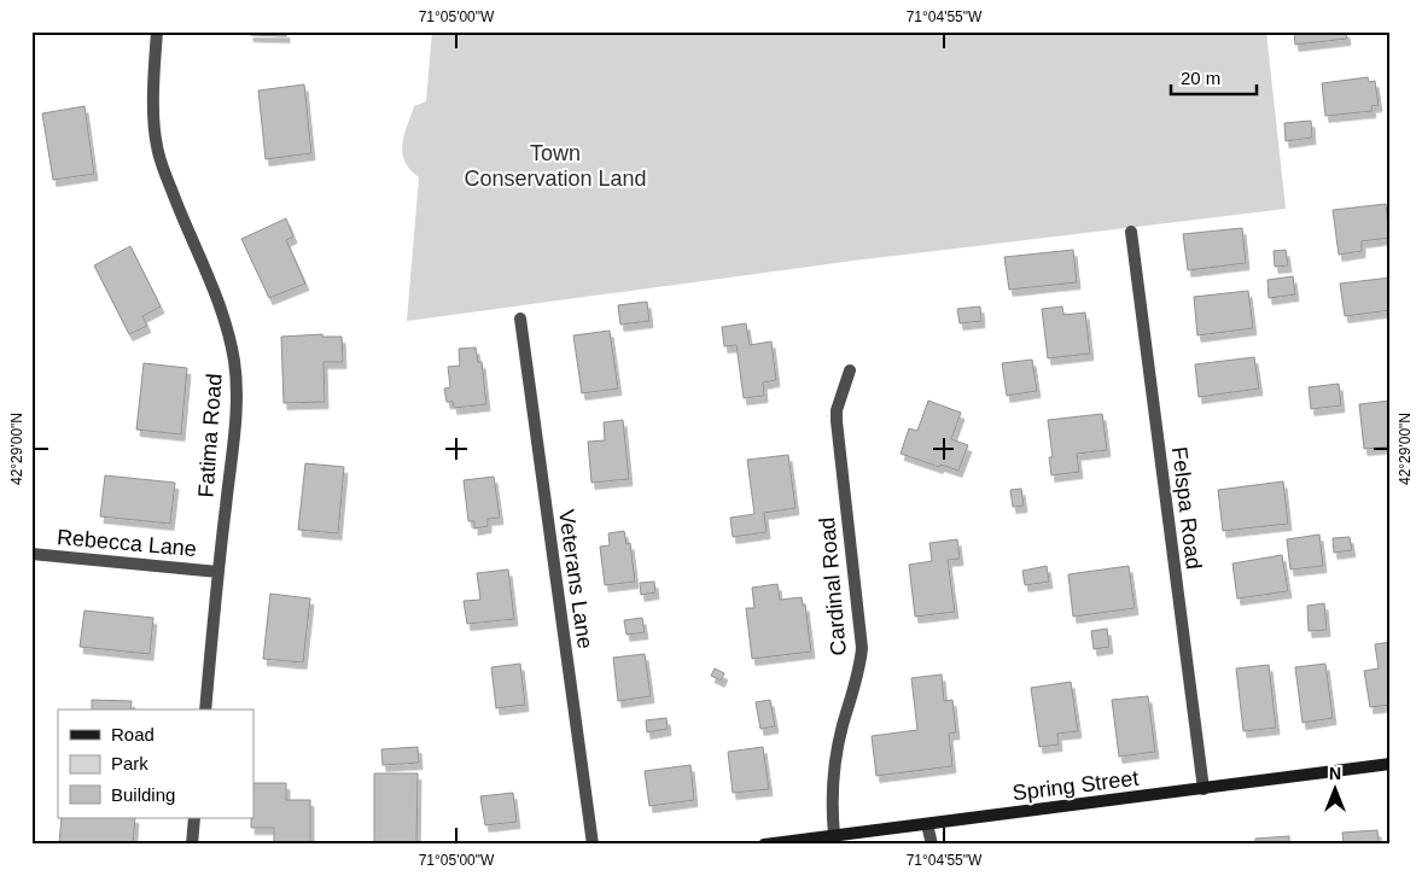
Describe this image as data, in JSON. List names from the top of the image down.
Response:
{
  "streets": {
    "main road": ["Spring Street"],
    "street": [
      "Fatima Road",
      "Felspa Road",
      "Rebecca Lane",
      "Veterans Lane",
      "Cardinal Road"
    ]
  },
  "crossings": [
    ["Fatima Road", "Rebecca Lane"],
    ["Felspa Road", "Spring Street"],
    ["Cardinal Road", "Spring Street"]
  ],
  "parks": ["Town Conservation Land"],
  "legend": ["Road", "Park", "Building"],
  "scale_bar": "20 m",
  "north": "top",
  "coordinates": ["71°05'00\"W", "71°04'55\"W", "42°29'00\"N"]
}
